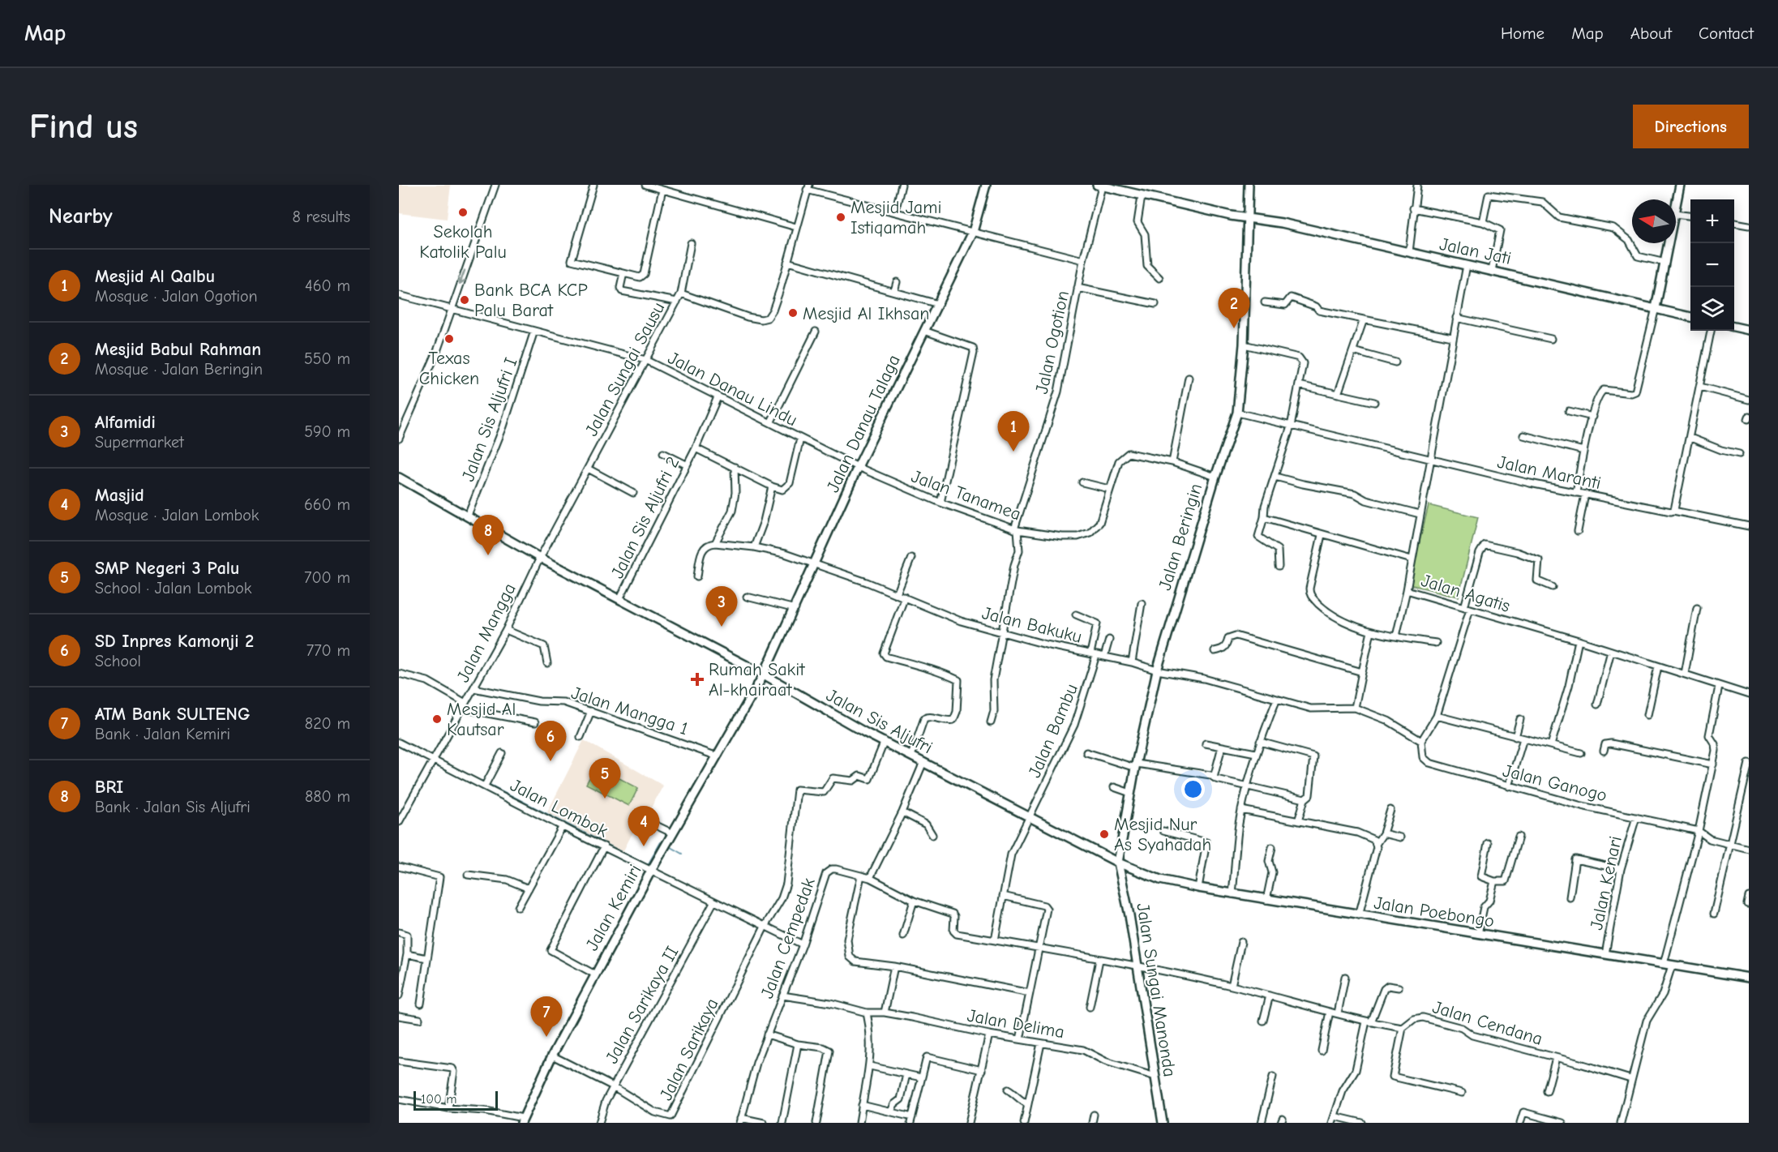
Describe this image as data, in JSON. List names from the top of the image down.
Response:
{
  "streets": {
    "street": [
      "Jalan Jati",
      "Jalan Ogotion",
      "Jalan Sungai Sausu",
      "Jalan Danau Lindu",
      "Jalan Sis Aljufri I",
      "Jalan Danau Talaga",
      "Jalan Maranti",
      "Jalan Tanamea",
      "Jalan Sis Aljufri 2",
      "Jalan Beringin",
      "Jalan Agatis",
      "Jalan Bakuku",
      "Jalan Mangga",
      "Jalan Mangga 1",
      "Jalan Sis Aljufri",
      "Jalan Bambu",
      "Jalan Ganogo",
      "Jalan Lombok",
      "Jalan Kenari",
      "Jalan Kemiri",
      "Jalan Poebongo",
      "Jalan Cempedak",
      "Jalan Sungai Manonda",
      "Jalan Sarikaya II",
      "Jalan Cendana",
      "Jalan Delima",
      "Jalan Sarikaya"
    ]
  },
  "crossings": [
    ["Jalan Jati", "Jalan Ogotion"],
    ["Jalan Jati", "Jalan Beringin"],
    ["Jalan Jati", "Jalan Agatis"],
    ["Jalan Ogotion", "Jalan Tanamea"],
    ["Jalan Ogotion", "Jalan Bakuku"],
    ["Jalan Sungai Sausu", "Jalan Danau Lindu"],
    ["Jalan Sungai Sausu", "Jalan Mangga"],
    ["Jalan Sungai Sausu", "Jalan Sis Aljufri"],
    ["Jalan Danau Lindu", "Jalan Sis Aljufri I"],
    ["Jalan Danau Lindu", "Jalan Danau Talaga"],
    ["Jalan Danau Lindu", "Jalan Tanamea"],
    ["Jalan Danau Lindu", "Jalan Sis Aljufri 2"],
    ["Jalan Sis Aljufri I", "Jalan Sis Aljufri"],
    ["Jalan Danau Talaga", "Jalan Tanamea"],
    ["Jalan Danau Talaga", "Jalan Bakuku"],
    ["Jalan Danau Talaga", "Jalan Sis Aljufri"],
    ["Jalan Danau Talaga", "Jalan Kemiri"],
    ["Jalan Maranti", "Jalan Beringin"],
    ["Jalan Maranti", "Jalan Agatis"],
    ["Jalan Tanamea", "Jalan Beringin"],
    ["Jalan Sis Aljufri 2", "Jalan Sis Aljufri"],
    ["Jalan Beringin", "Jalan Bakuku"],
    ["Jalan Beringin", "Jalan Sis Aljufri"],
    ["Jalan Beringin", "Jalan Poebongo"],
    ["Jalan Beringin", "Jalan Sungai Manonda"],
    ["Jalan Bakuku", "Jalan Bambu"],
    ["Jalan Bakuku", "Jalan Ganogo"],
    ["Jalan Mangga", "Jalan Mangga 1"],
    ["Jalan Mangga", "Jalan Sis Aljufri"],
    ["Jalan Mangga", "Jalan Lombok"],
    ["Jalan Mangga 1", "Jalan Kemiri"],
    ["Jalan Sis Aljufri", "Jalan Bambu"],
    ["Jalan Sis Aljufri", "Jalan Kemiri"],
    ["Jalan Sis Aljufri", "Jalan Poebongo"],
    ["Jalan Sis Aljufri", "Jalan Sungai Manonda"],
    ["Jalan Sis Aljufri", "Jalan Sarikaya"],
    ["Jalan Bambu", "Jalan Cempedak"],
    ["Jalan Ganogo", "Jalan Kenari"],
    ["Jalan Lombok", "Jalan Kemiri"],
    ["Jalan Lombok", "Jalan Cempedak"],
    ["Jalan Lombok", "Jalan Sarikaya II"],
    ["Jalan Lombok", "Jalan Sarikaya"],
    ["Jalan Kenari", "Jalan Poebongo"],
    ["Jalan Kemiri", "Jalan Sarikaya"],
    ["Jalan Poebongo", "Jalan Sungai Manonda"],
    ["Jalan Cempedak", "Jalan Delima"],
    ["Jalan Sungai Manonda", "Jalan Delima"],
    ["Jalan Sarikaya II", "Jalan Sarikaya"]
  ],
  "places": {
    "other": [
      "Sekolah Katolik Palu",
      "Mesjid Jami Istiqamah",
      "Bank BCA KCP Palu Barat",
      "Mesjid Al Ikhsan",
      "Texas Chicken",
      "Mesjid Al Kautsar",
      "Mesjid Nur As Syahadah"
    ],
    "health": ["Rumah Sakit Al-khairaat"]
  },
  "scale_bar": "100 m",
  "north": "left",
  "page": {
    "header": "Map",
    "nav": [
      "Home",
      "Map",
      "About",
      "Contact"
    ],
    "buttons": "Directions",
    "title": "Find us",
    "heading": ["Nearby", "8 results"],
    "map_buttons": ["+", "−"],
    "list": [
      {
        "mark": "1",
        "name": "Mesjid Al Qalbu",
        "note": "Mosque · Jalan Ogotion",
        "value": "460 m"
      },
      {
        "mark": "2",
        "name": "Mesjid Babul Rahman",
        "note": "Mosque · Jalan Beringin",
        "value": "550 m"
      },
      {
        "mark": "3",
        "name": "Alfamidi",
        "note": "Supermarket",
        "value": "590 m"
      },
      {
        "mark": "4",
        "name": "Masjid",
        "note": "Mosque · Jalan Lombok",
        "value": "660 m"
      },
      {
        "mark": "5",
        "name": "SMP Negeri 3 Palu",
        "note": "School · Jalan Lombok",
        "value": "700 m"
      },
      {
        "mark": "6",
        "name": "SD Inpres Kamonji 2",
        "note": "School",
        "value": "770 m"
      },
      {
        "mark": "7",
        "name": "ATM Bank SULTENG",
        "note": "Bank · Jalan Kemiri",
        "value": "820 m"
      },
      {
        "mark": "8",
        "name": "BRI",
        "note": "Bank · Jalan Sis Aljufri",
        "value": "880 m"
      }
    ],
    "pins": [
      "2",
      "1",
      "8",
      "3",
      "6",
      "5",
      "4",
      "7"
    ],
    "scale": "100 m"
  }
}
